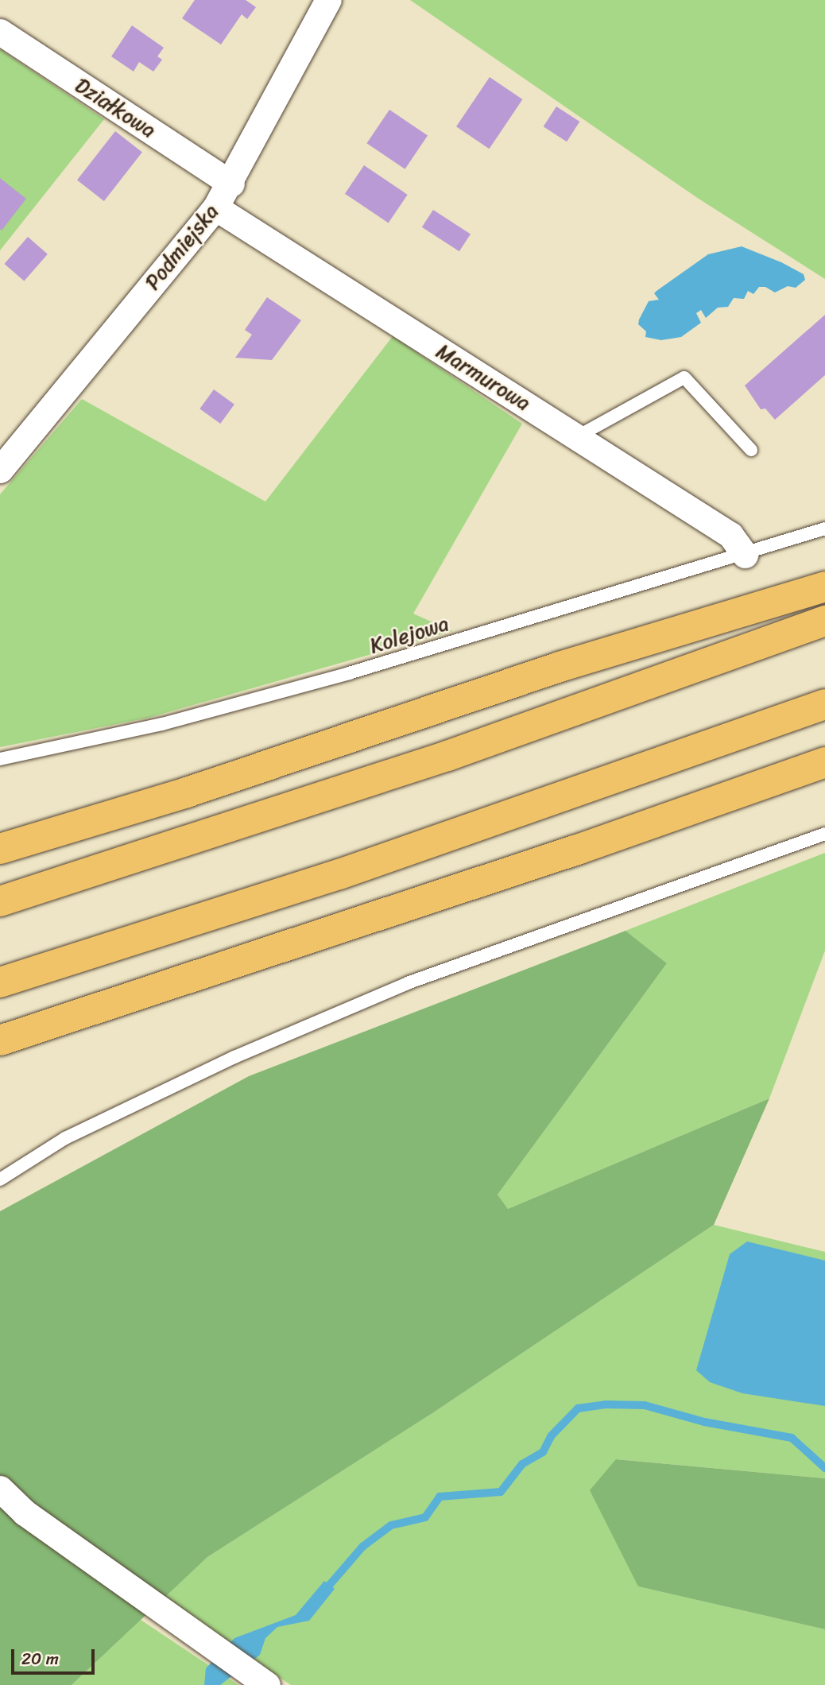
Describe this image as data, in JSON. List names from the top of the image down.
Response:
{
  "streets": {
    "street": ["Działkowa", "Podmiejska", "Marmurowa"],
    "lane": ["Kolejowa"]
  },
  "crossings": [
    ["Działkowa", "Podmiejska"],
    ["Podmiejska", "Marmurowa"],
    ["Marmurowa", "Kolejowa"]
  ],
  "scale_bar": "20 m"
}
